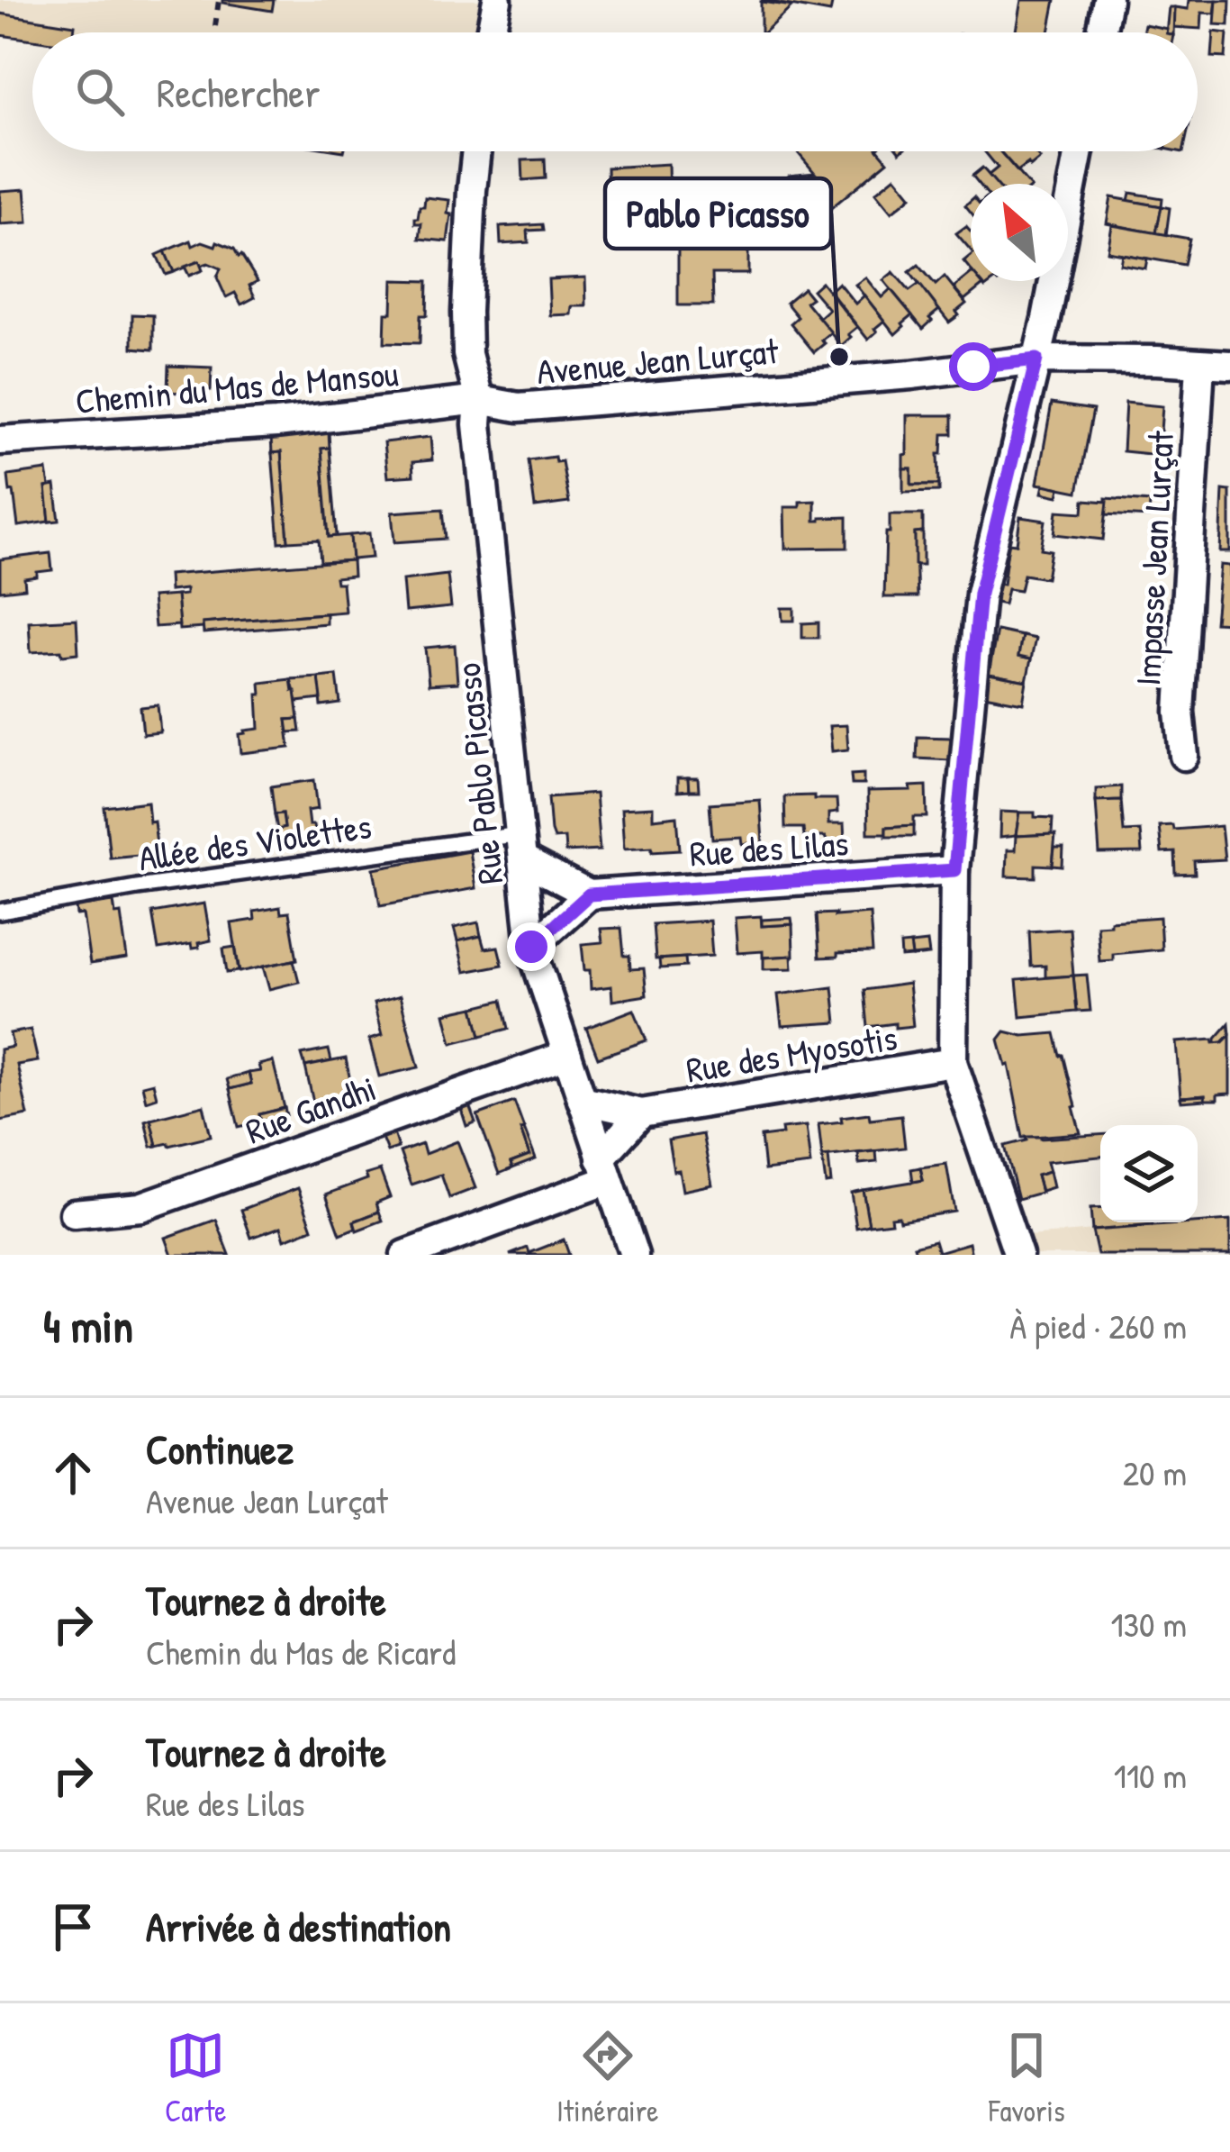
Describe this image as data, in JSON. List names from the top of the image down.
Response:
{
  "streets": {
    "street": [
      "Avenue Jean Lurçat",
      "Chemin du Mas de Mansou",
      "Impasse Jean Lurçat",
      "Rue Pablo Picasso",
      "Rue des Lilas",
      "Rue des Myosotis",
      "Rue Gandhi"
    ],
    "lane": ["Allée des Violettes"]
  },
  "crossings": [
    ["Avenue Jean Lurçat", "Chemin du Mas de Mansou"],
    ["Avenue Jean Lurçat", "Impasse Jean Lurçat"],
    ["Avenue Jean Lurçat", "Rue Pablo Picasso"],
    ["Chemin du Mas de Mansou", "Rue Pablo Picasso"],
    ["Rue Pablo Picasso", "Allée des Violettes"],
    ["Rue Pablo Picasso", "Rue des Myosotis"],
    ["Rue Pablo Picasso", "Rue Gandhi"]
  ],
  "places": ["Pablo Picasso"],
  "north": "top left",
  "page": {
    "search": "Rechercher",
    "heading": ["4 min", "À pied · 260 m"],
    "list": [
      ["Continuez", "Avenue Jean Lurçat", "20 m"],
      ["Tournez à droite", "Chemin du Mas de Ricard", "130 m"],
      ["Tournez à droite", "Rue des Lilas", "110 m"],
      "Arrivée à destination"
    ],
    "nav": ["Carte", "Itinéraire", "Favoris"]
  }
}
